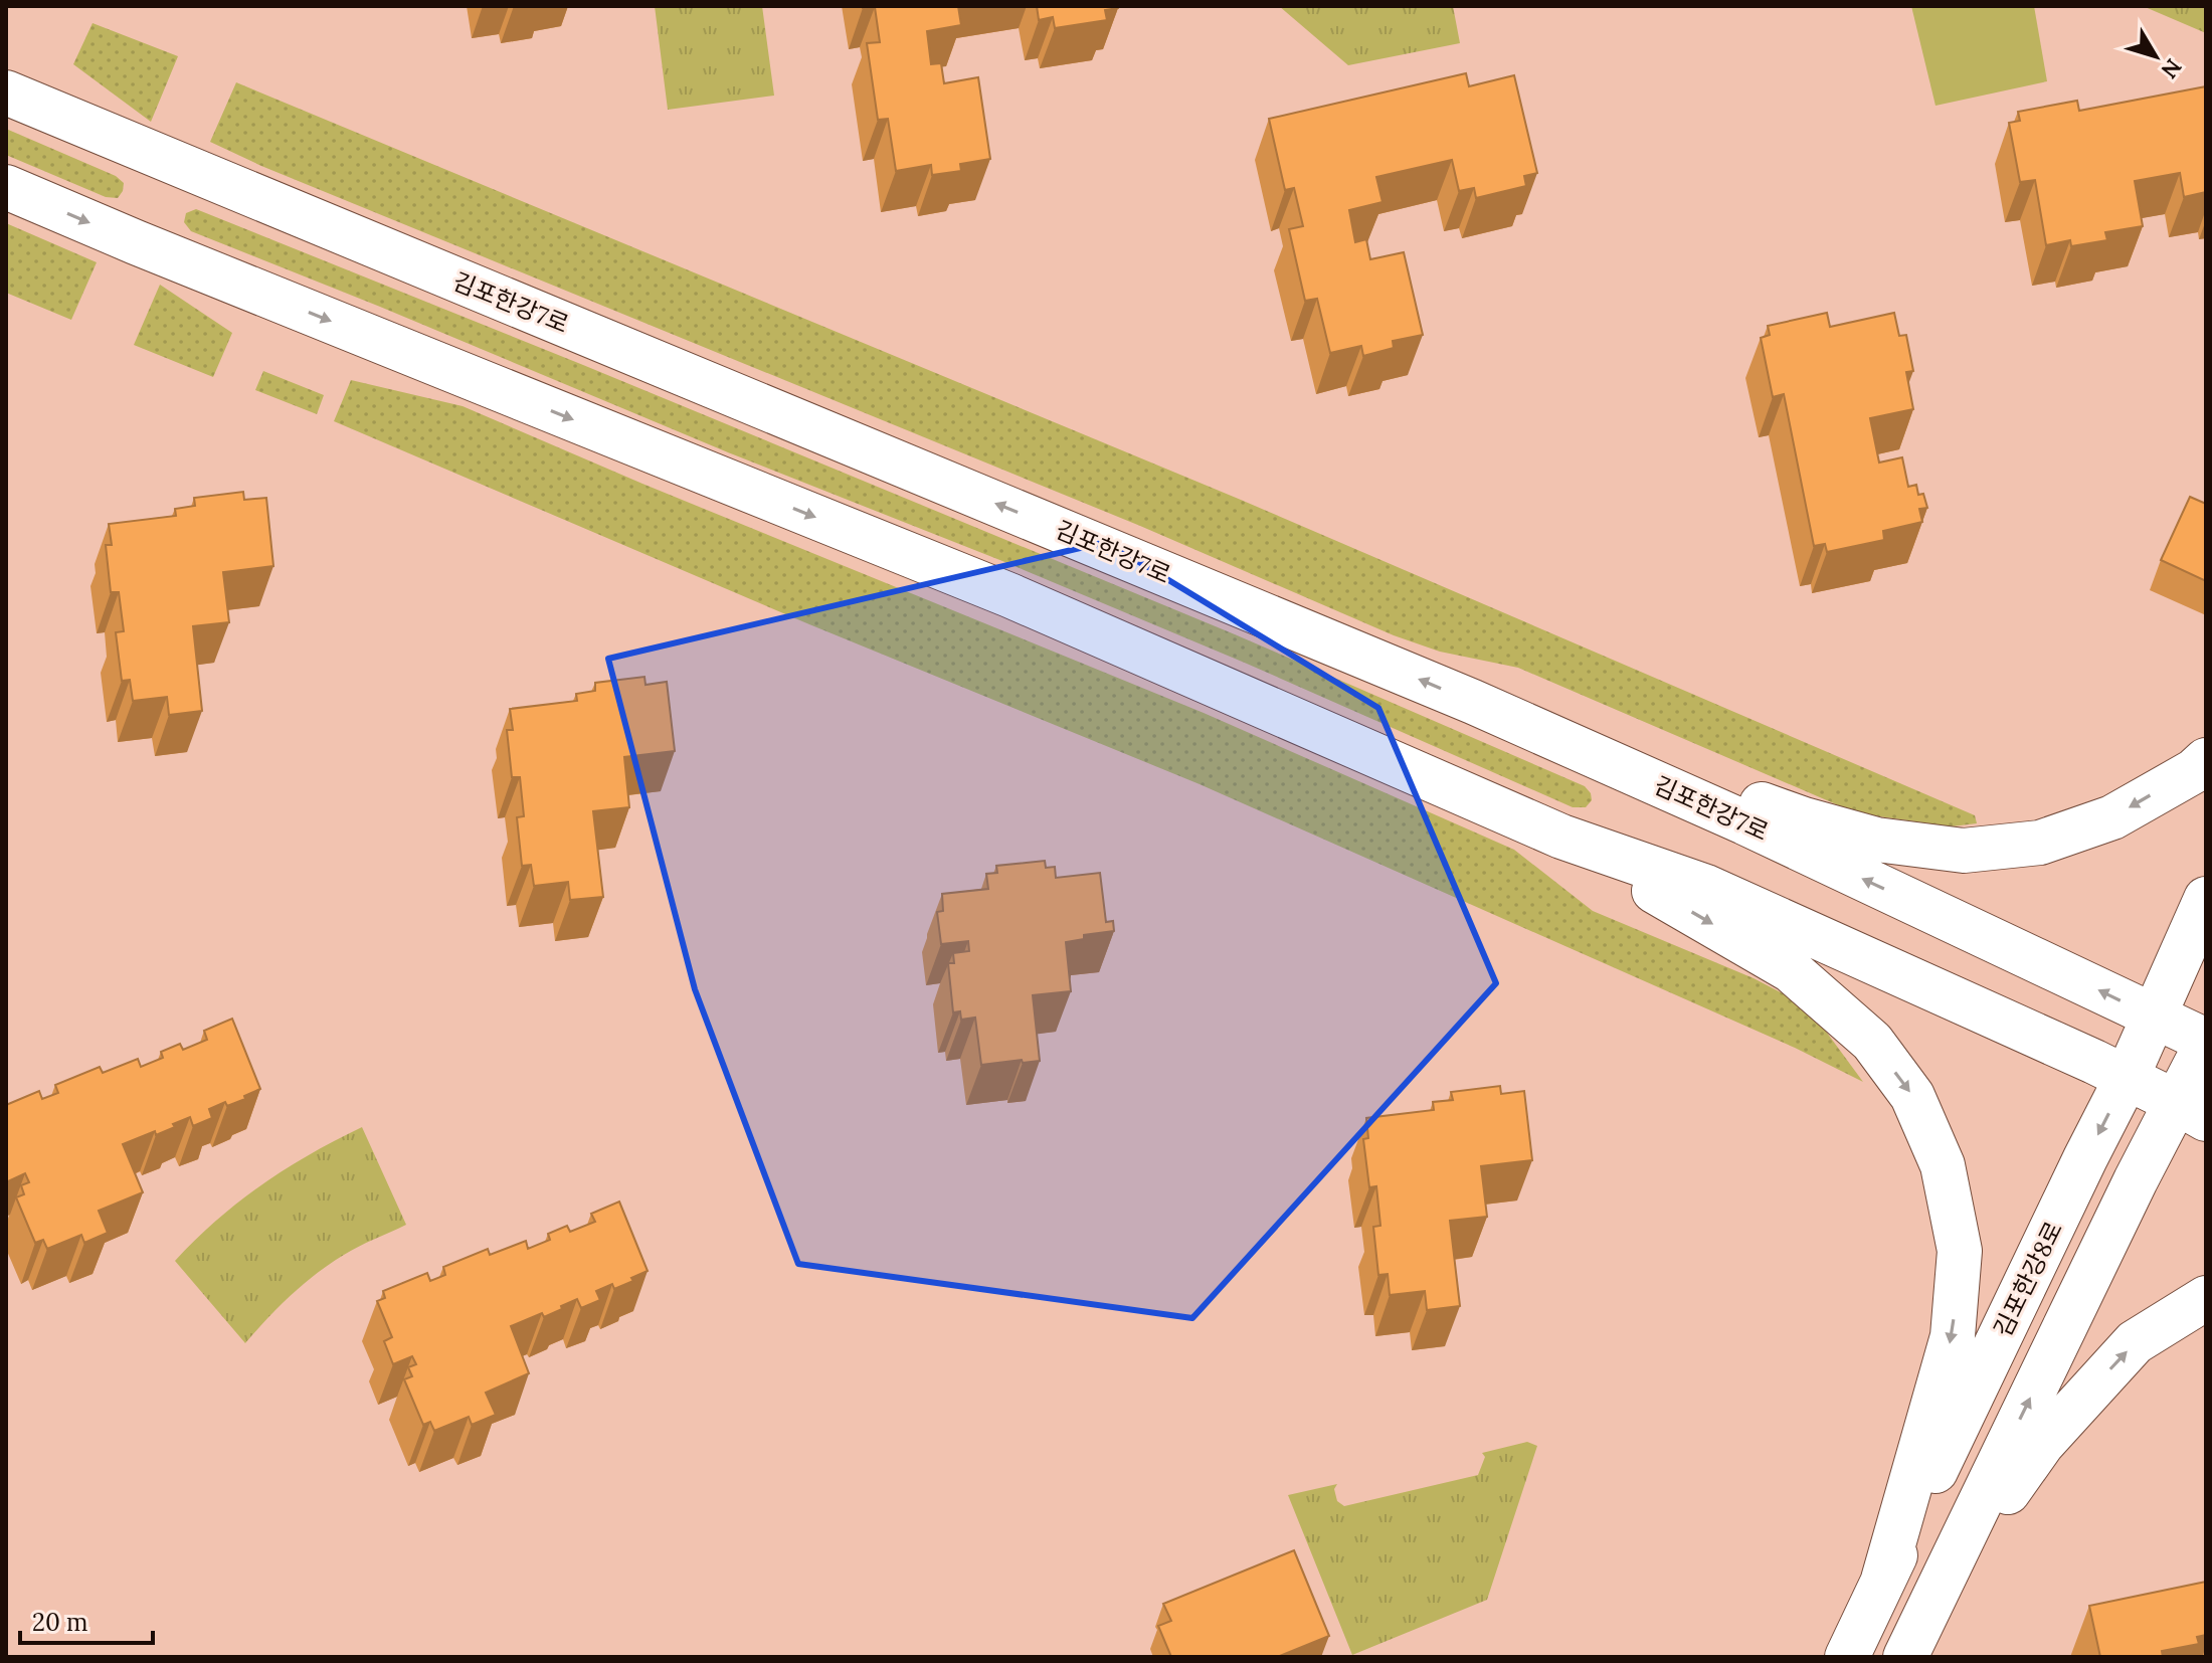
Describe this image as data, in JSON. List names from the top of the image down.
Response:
{
  "streets": {
    "main road": ["김포한강7로", "김포한강8로"]
  },
  "crossings": [
    ["김포한강7로", "김포한강8로"]
  ],
  "scale_bar": "20 m",
  "north": "bottom right"
}
